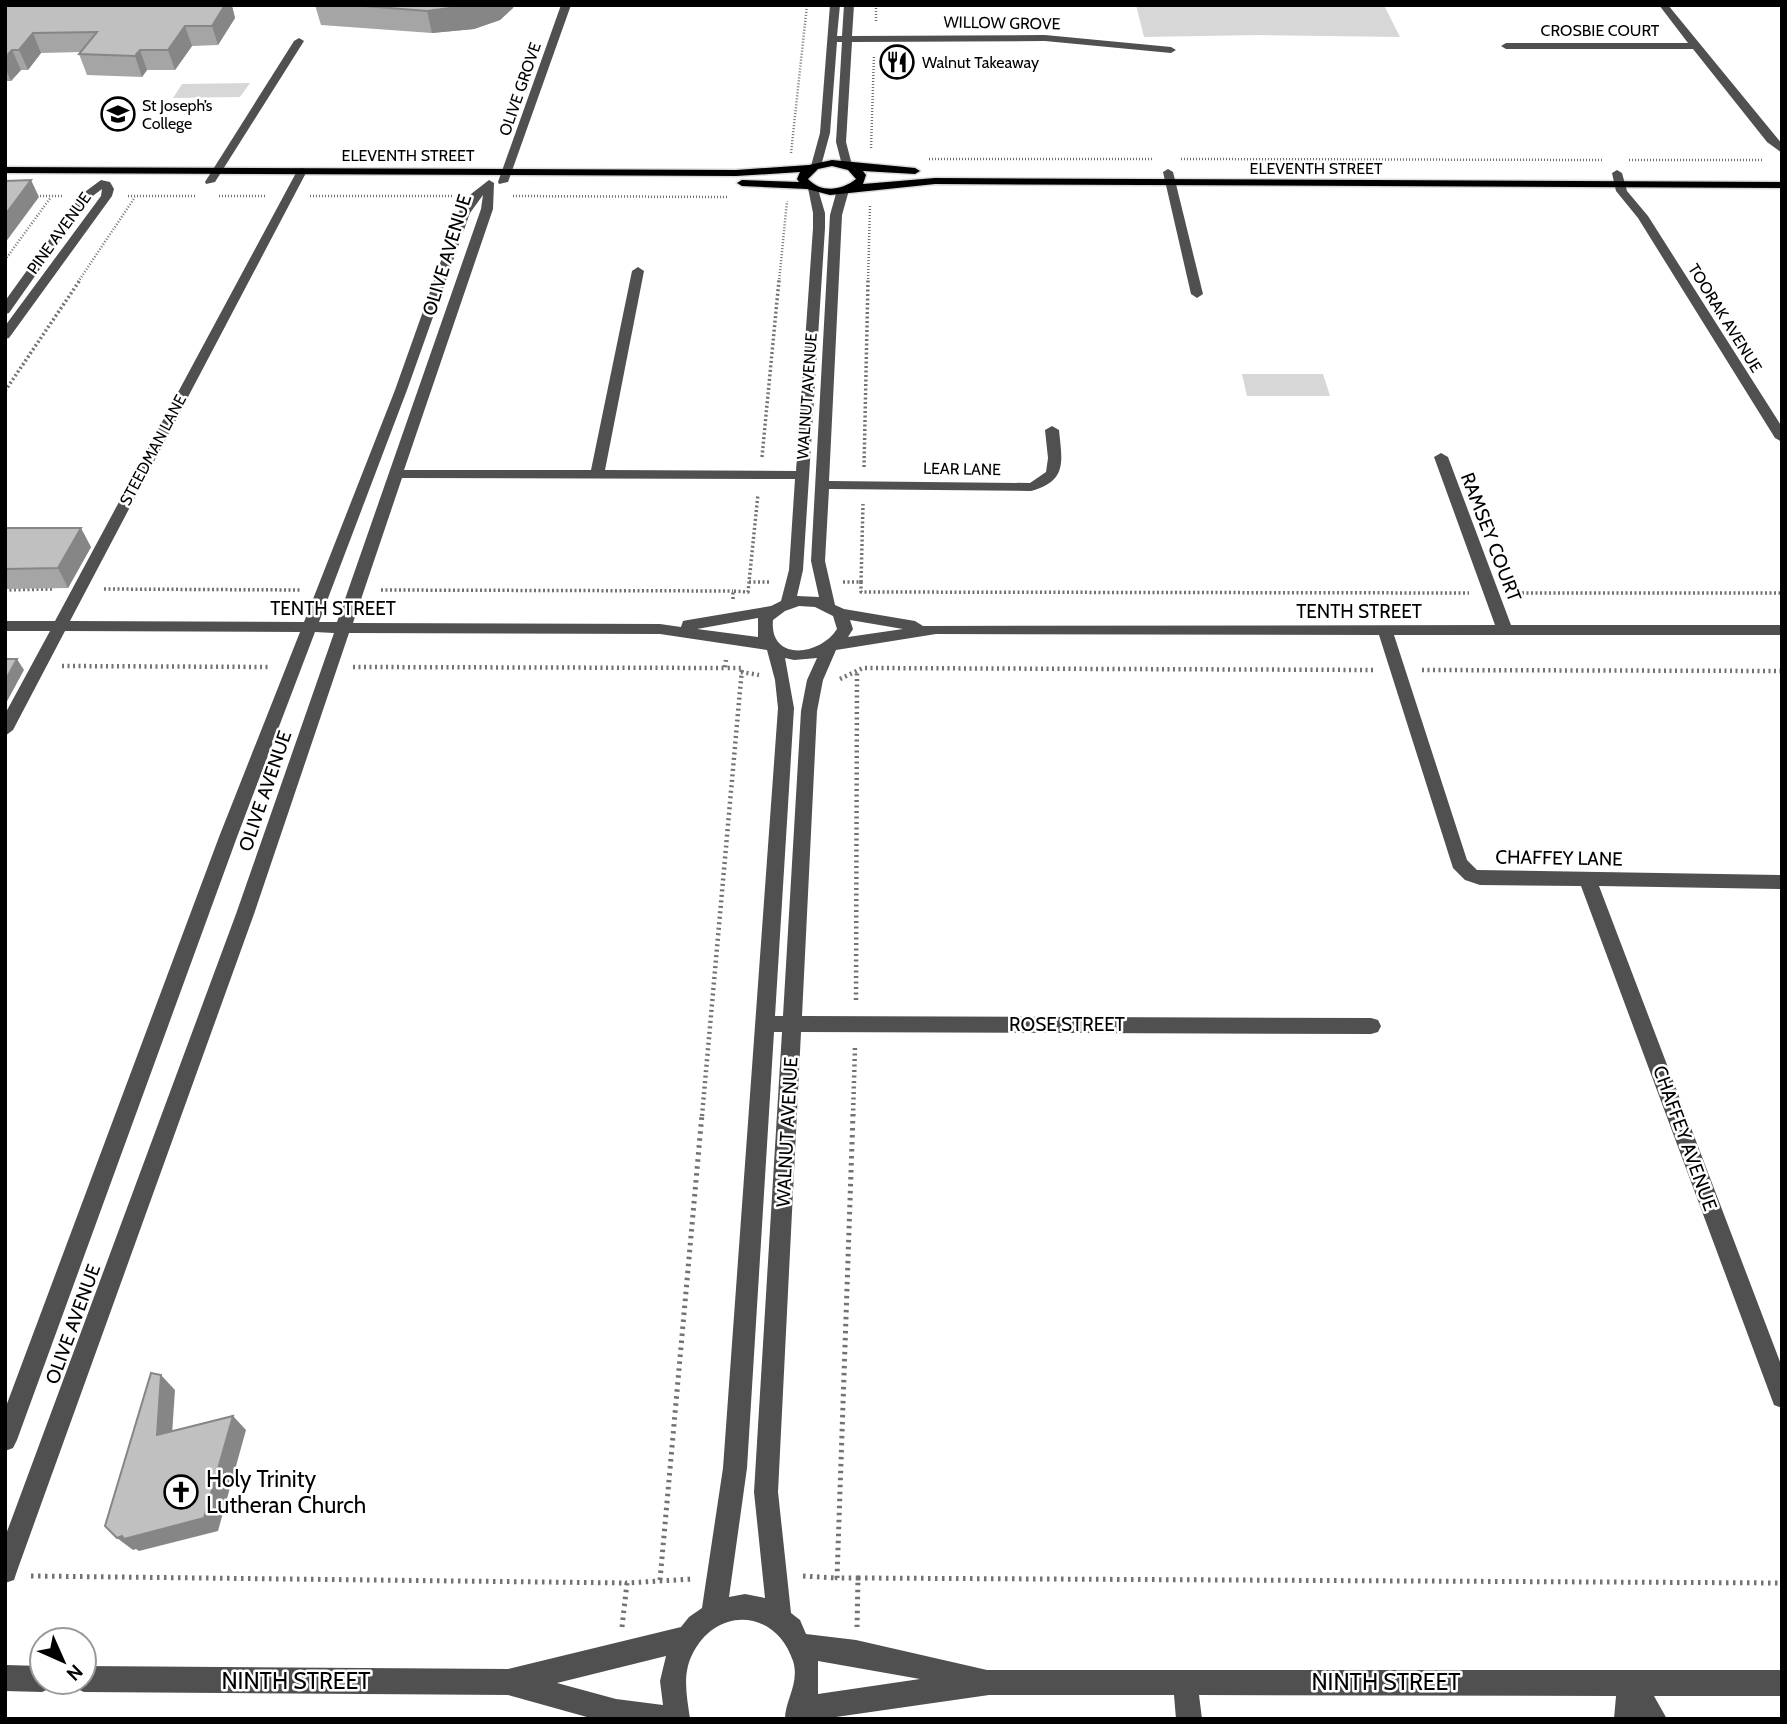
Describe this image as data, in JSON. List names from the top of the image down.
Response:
{
  "streets": {
    "main road": ["ELEVENTH STREET", "PINE AVENUE"],
    "street": [
      "WILLOW GROVE",
      "CROSBIE COURT",
      "OLIVE GROVE",
      "OLIVE AVENUE",
      "TOORAK AVENUE",
      "WALNUT AVENUE",
      "STEEDMAN LANE",
      "LEAR LANE",
      "RAMSEY COURT",
      "TENTH STREET",
      "CHAFFEY LANE",
      "ROSE STREET",
      "CHAFFEY AVENUE",
      "NINTH STREET"
    ]
  },
  "crossings": [
    ["OLIVE GROVE", "ELEVENTH STREET"],
    ["OLIVE GROVE", "OLIVE AVENUE"],
    ["ELEVENTH STREET", "PINE AVENUE"],
    ["ELEVENTH STREET", "OLIVE AVENUE"],
    ["ELEVENTH STREET", "TOORAK AVENUE"],
    ["ELEVENTH STREET", "WALNUT AVENUE"],
    ["ELEVENTH STREET", "STEEDMAN LANE"],
    ["OLIVE AVENUE", "TENTH STREET"],
    ["WALNUT AVENUE", "LEAR LANE"],
    ["WALNUT AVENUE", "TENTH STREET"],
    ["WALNUT AVENUE", "ROSE STREET"],
    ["STEEDMAN LANE", "TENTH STREET"],
    ["RAMSEY COURT", "TENTH STREET"],
    ["TENTH STREET", "CHAFFEY LANE"],
    ["CHAFFEY LANE", "CHAFFEY AVENUE"]
  ],
  "places": {
    "restaurant": ["Walnut Takeaway"],
    "school or university": ["St Joseph’s College"],
    "church": ["Holy Trinity Lutheran Church"]
  },
  "north": "bottom right"
}
